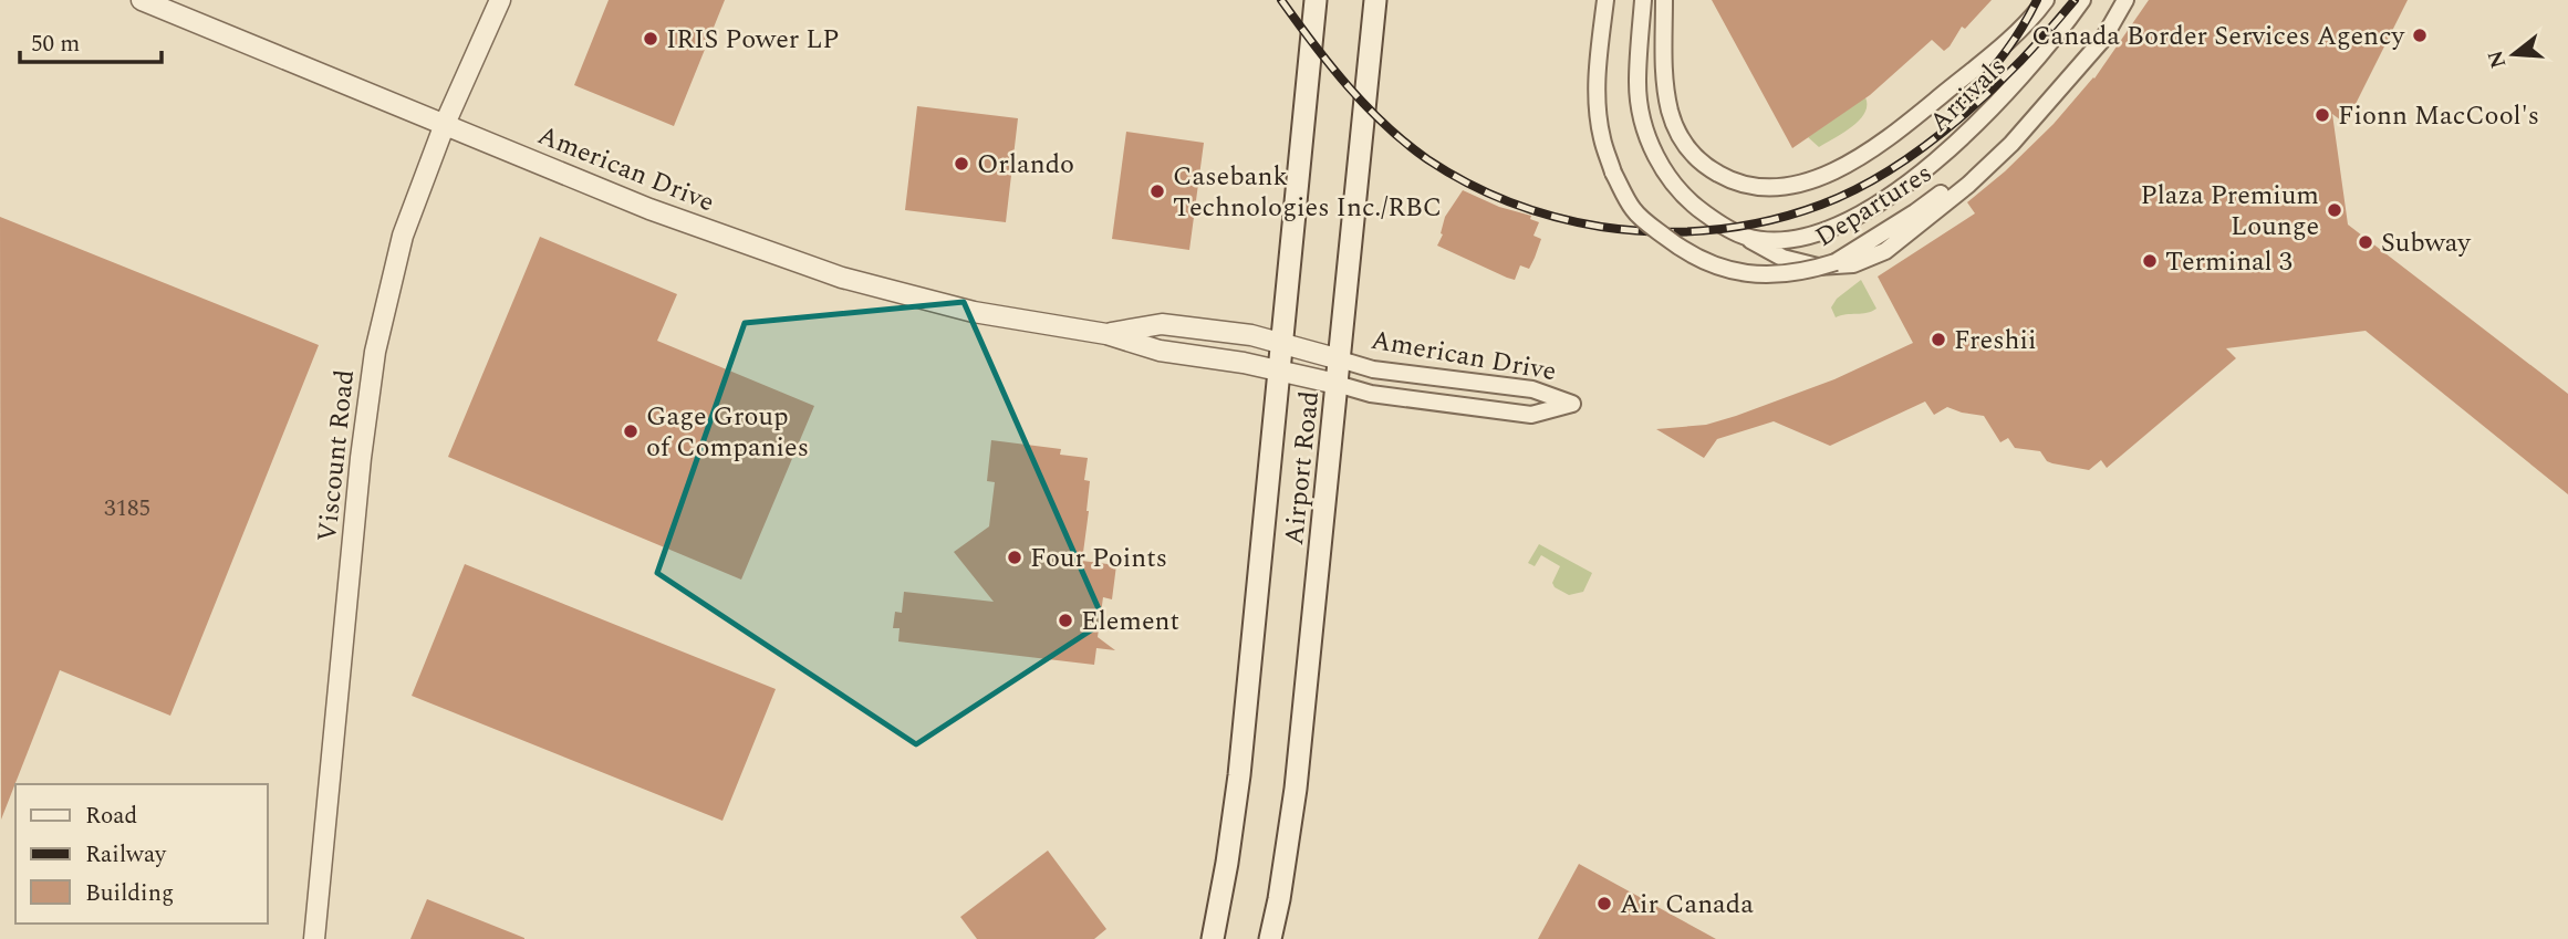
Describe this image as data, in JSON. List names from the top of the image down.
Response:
{
  "streets": {
    "main road": ["Airport Road"],
    "street": [
      "Arrivals",
      "American Drive",
      "Departures",
      "Viscount Road"
    ]
  },
  "crossings": [
    ["American Drive", "Viscount Road"],
    ["American Drive", "Airport Road"]
  ],
  "places": [
    "Canada Border Services Agency",
    "IRIS Power LP",
    "Fionn MacCool's",
    "Orlando",
    "Casebank Technologies Inc./RBC",
    "Plaza Premium Lounge",
    "Subway",
    "Terminal 3",
    "Freshii",
    "Gage Group of Companies",
    "Four Points",
    "Element",
    "Air Canada"
  ],
  "house_numbers": ["3185"],
  "legend": ["Road", "Railway", "Building"],
  "scale_bar": "50 m",
  "north": "left"
}
